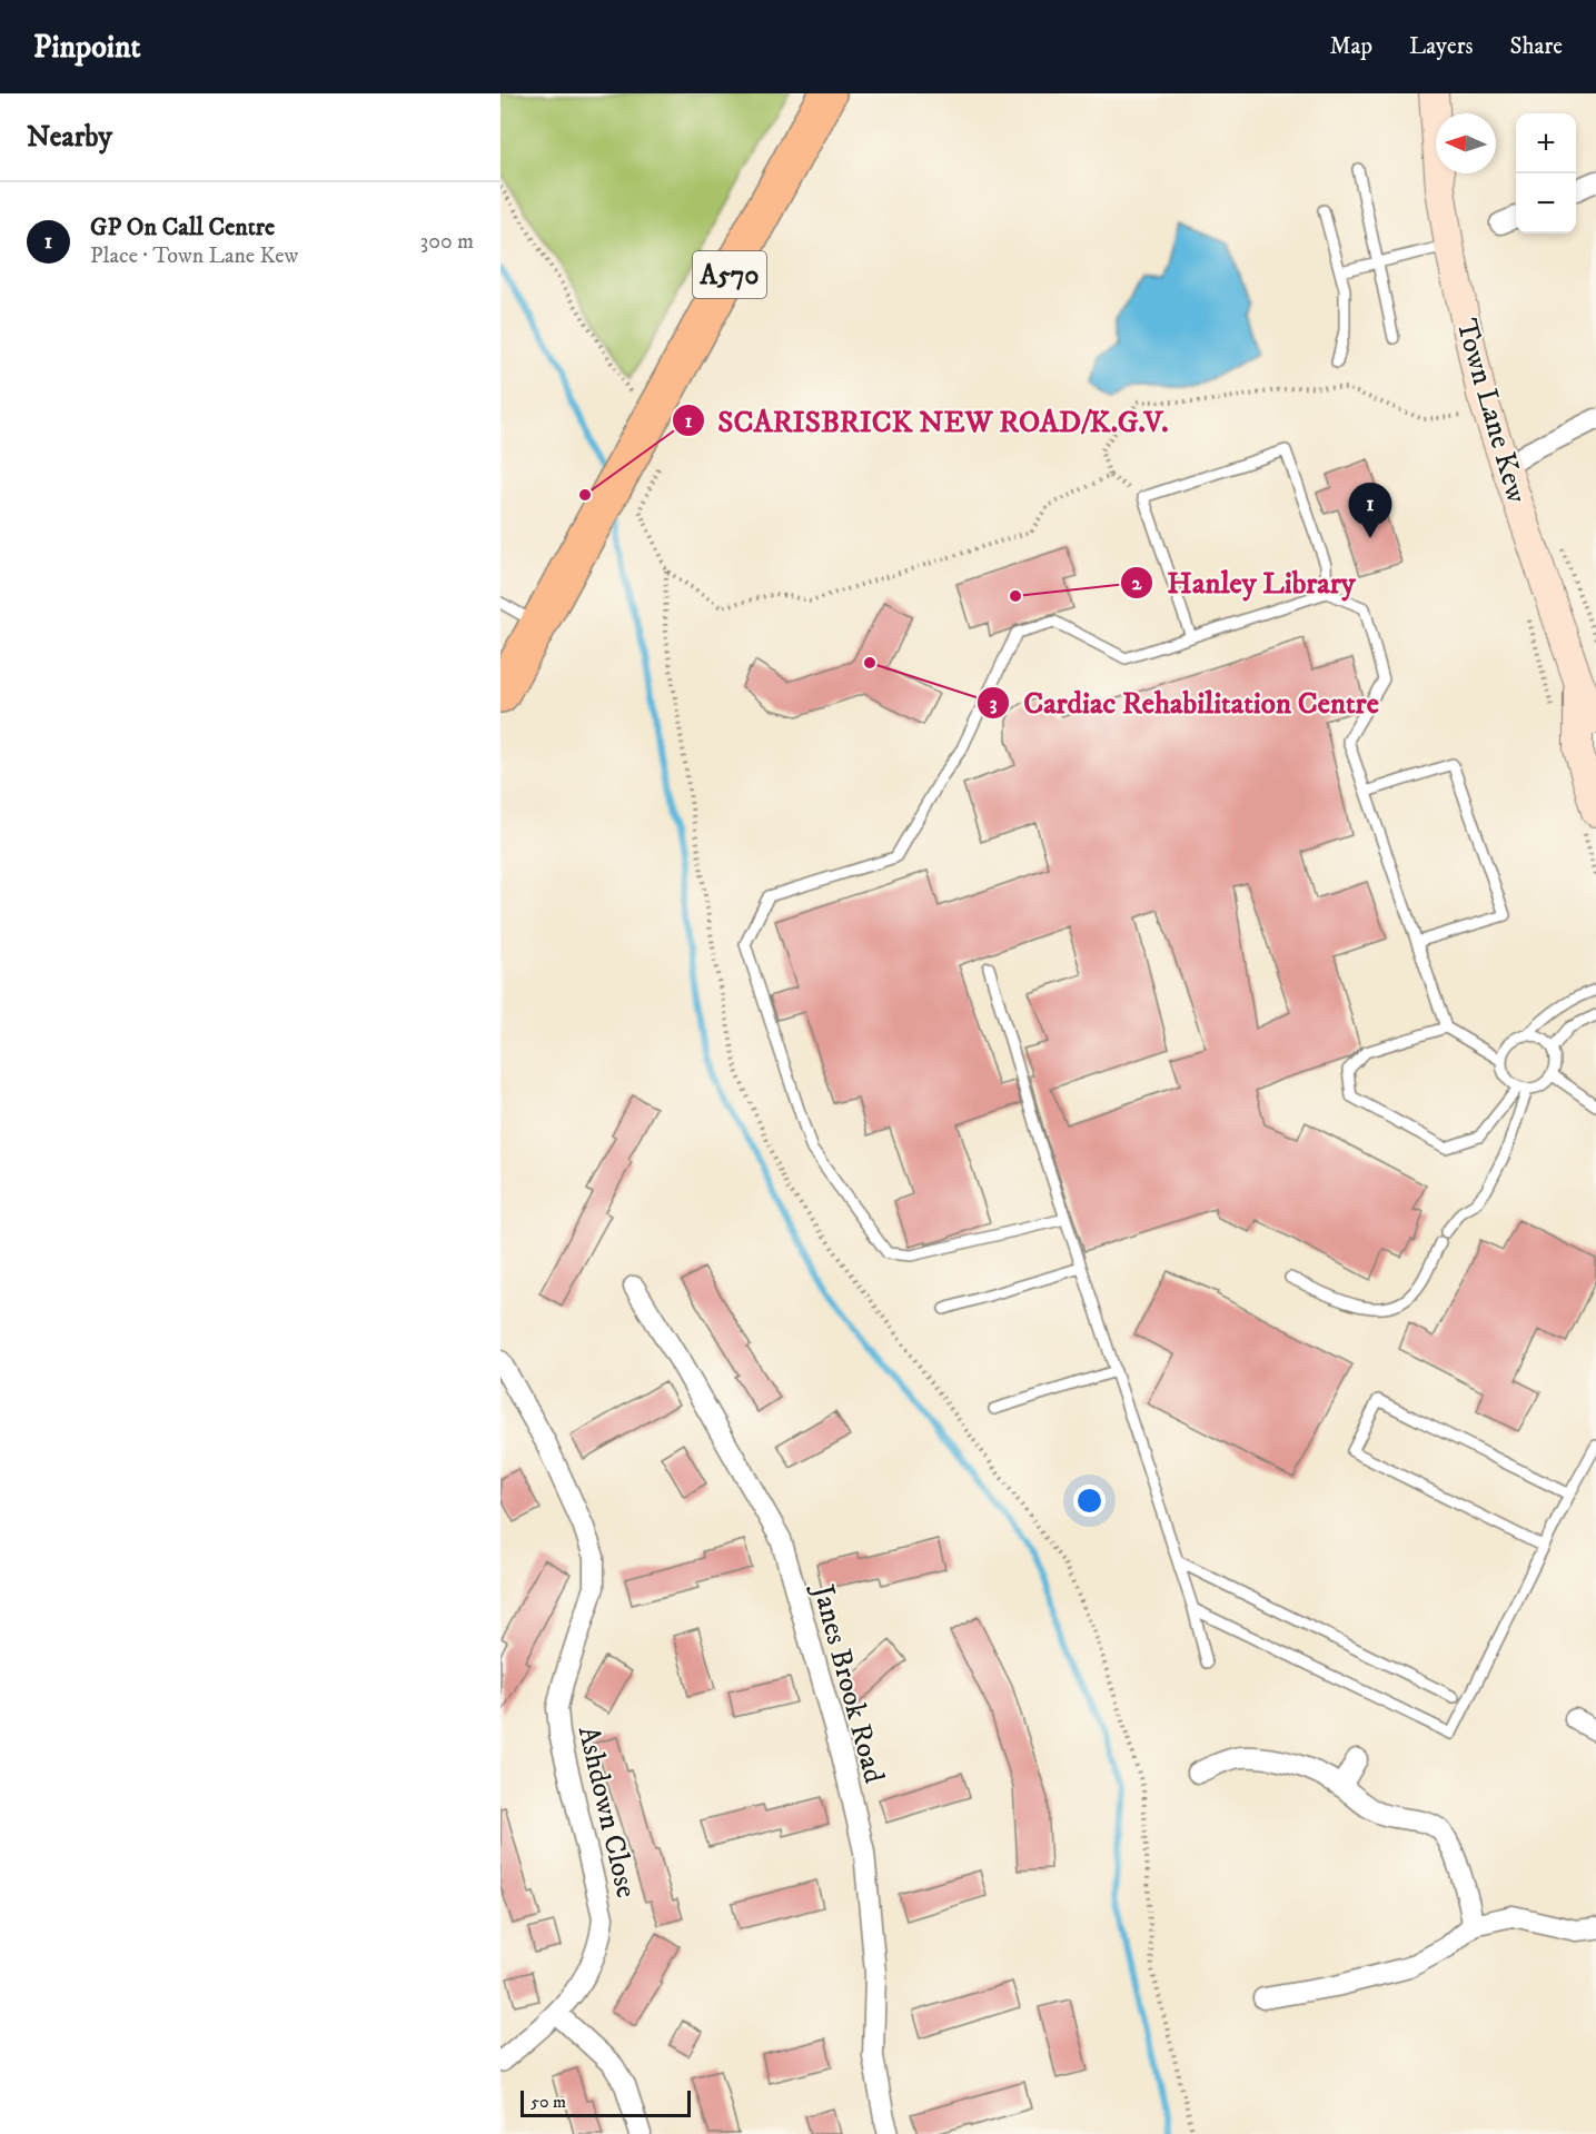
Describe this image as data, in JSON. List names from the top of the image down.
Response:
{
  "streets": {
    "highway": ["A570"],
    "street": ["Town Lane Kew", "Janes Brook Road", "Ashdown Close"]
  },
  "places": ["SCARISBRICK NEW ROAD/K.G.V.", "Hanley Library", "Cardiac Rehabilitation Centre"],
  "scale_bar": "50 m",
  "north": "left",
  "page": {
    "header": "Pinpoint",
    "nav": ["Map", "Layers", "Share"],
    "heading": "Nearby",
    "map_buttons": ["+", "−"],
    "list": [
      {
        "mark": "1",
        "name": "GP On Call Centre",
        "note": "Place · Town Lane Kew",
        "value": "300 m"
      }
    ],
    "pins": "1",
    "scale": "50 m"
  }
}
